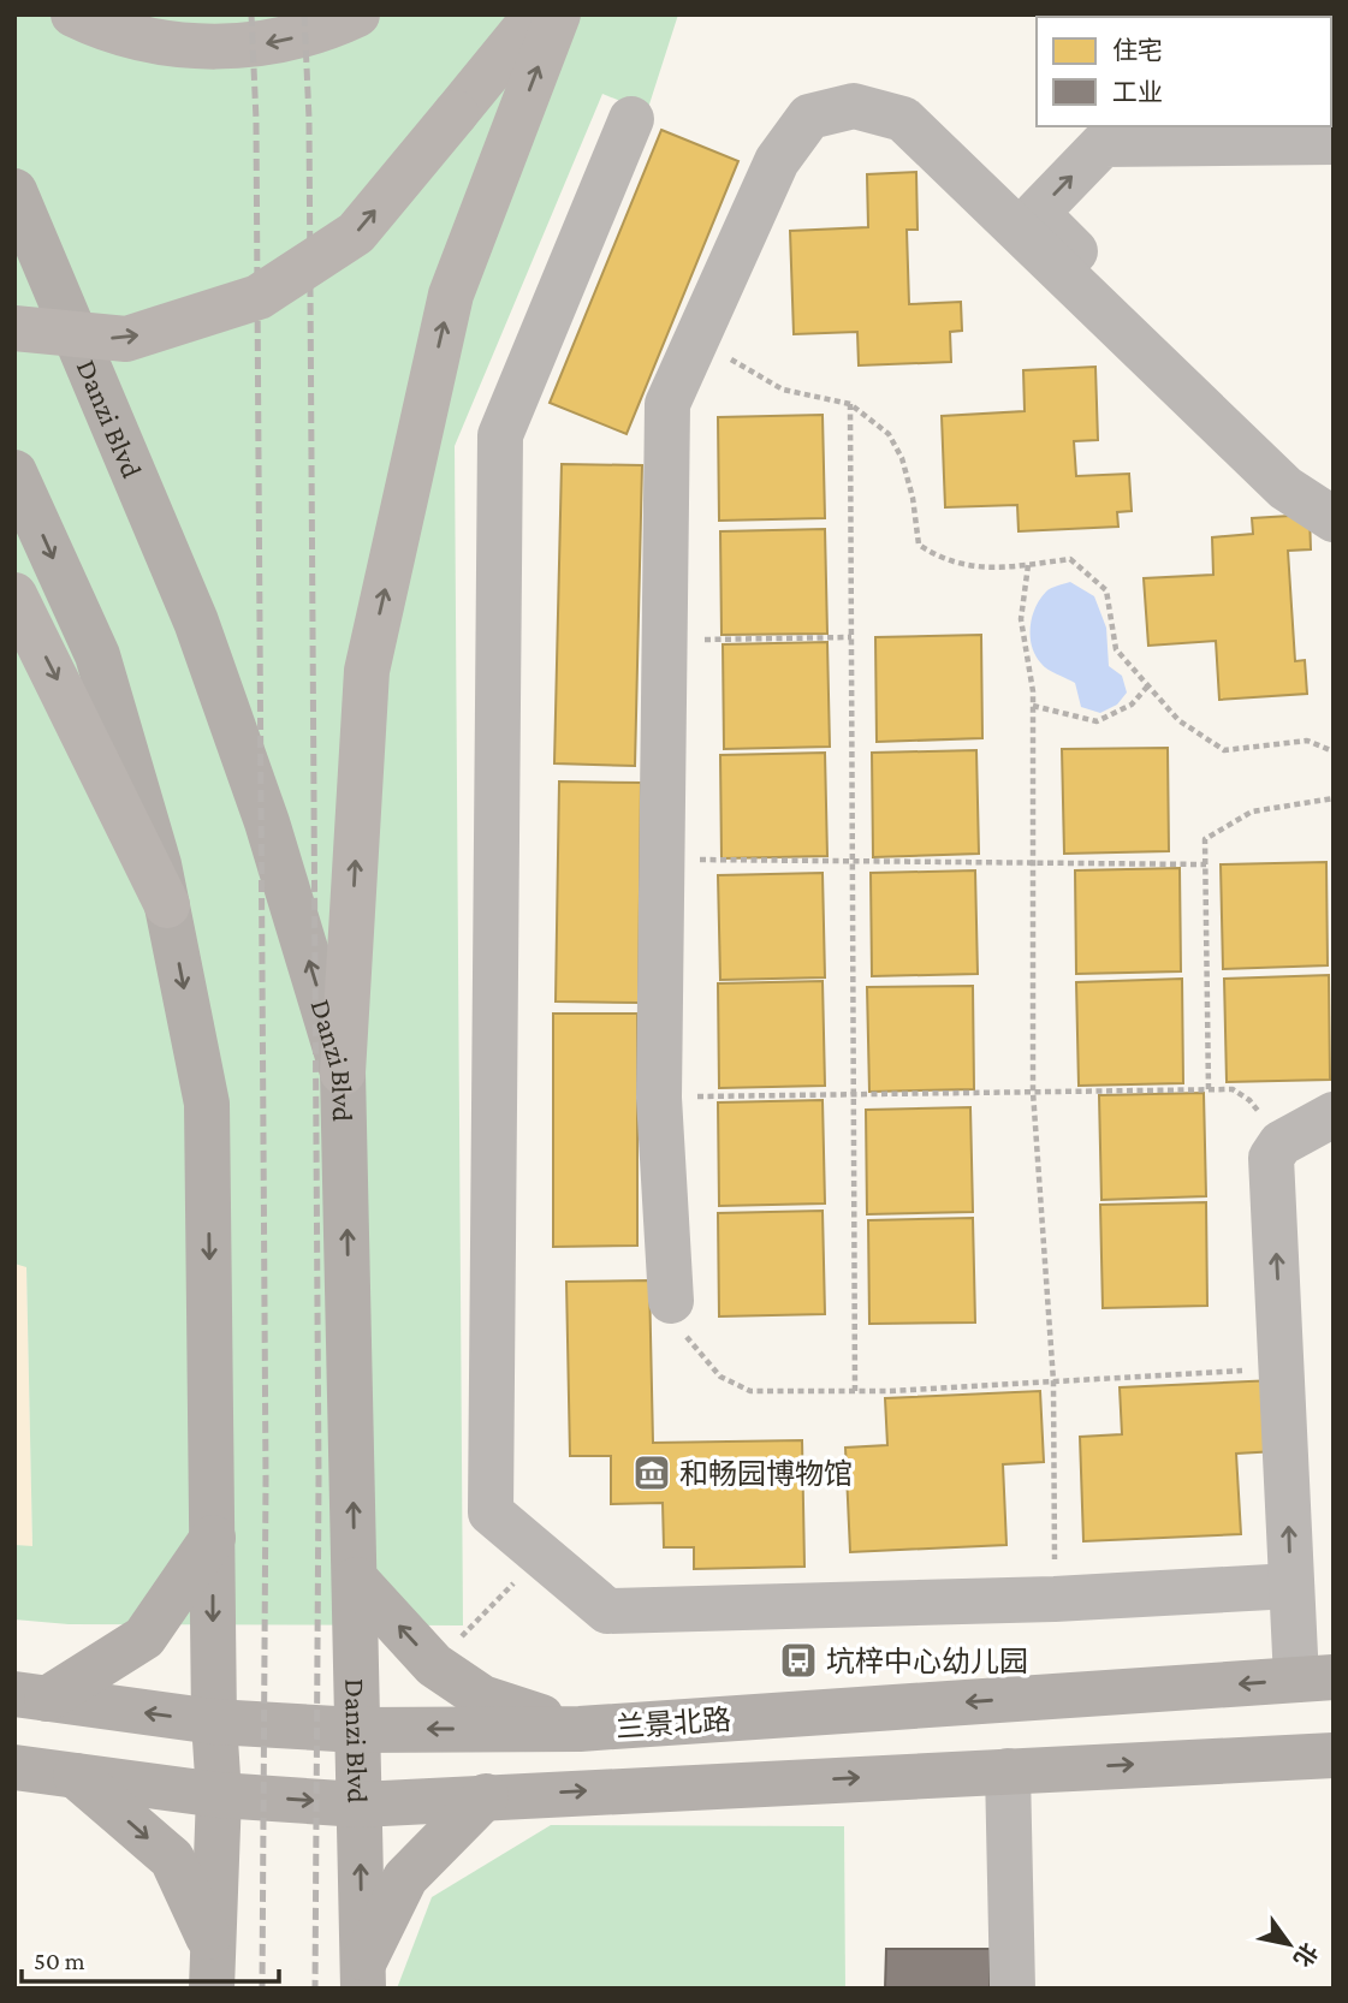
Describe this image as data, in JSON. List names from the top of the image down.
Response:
{
  "streets": {
    "main road": ["Danzi Blvd", "兰景北路"]
  },
  "crossings": [
    ["Danzi Blvd", "兰景北路"]
  ],
  "places": {
    "museum": ["和畅园博物馆"],
    "bus stop": ["坑梓中心幼儿园"]
  },
  "legend": ["住宅", "工业"],
  "scale_bar": "50 m",
  "north": "bottom right"
}
